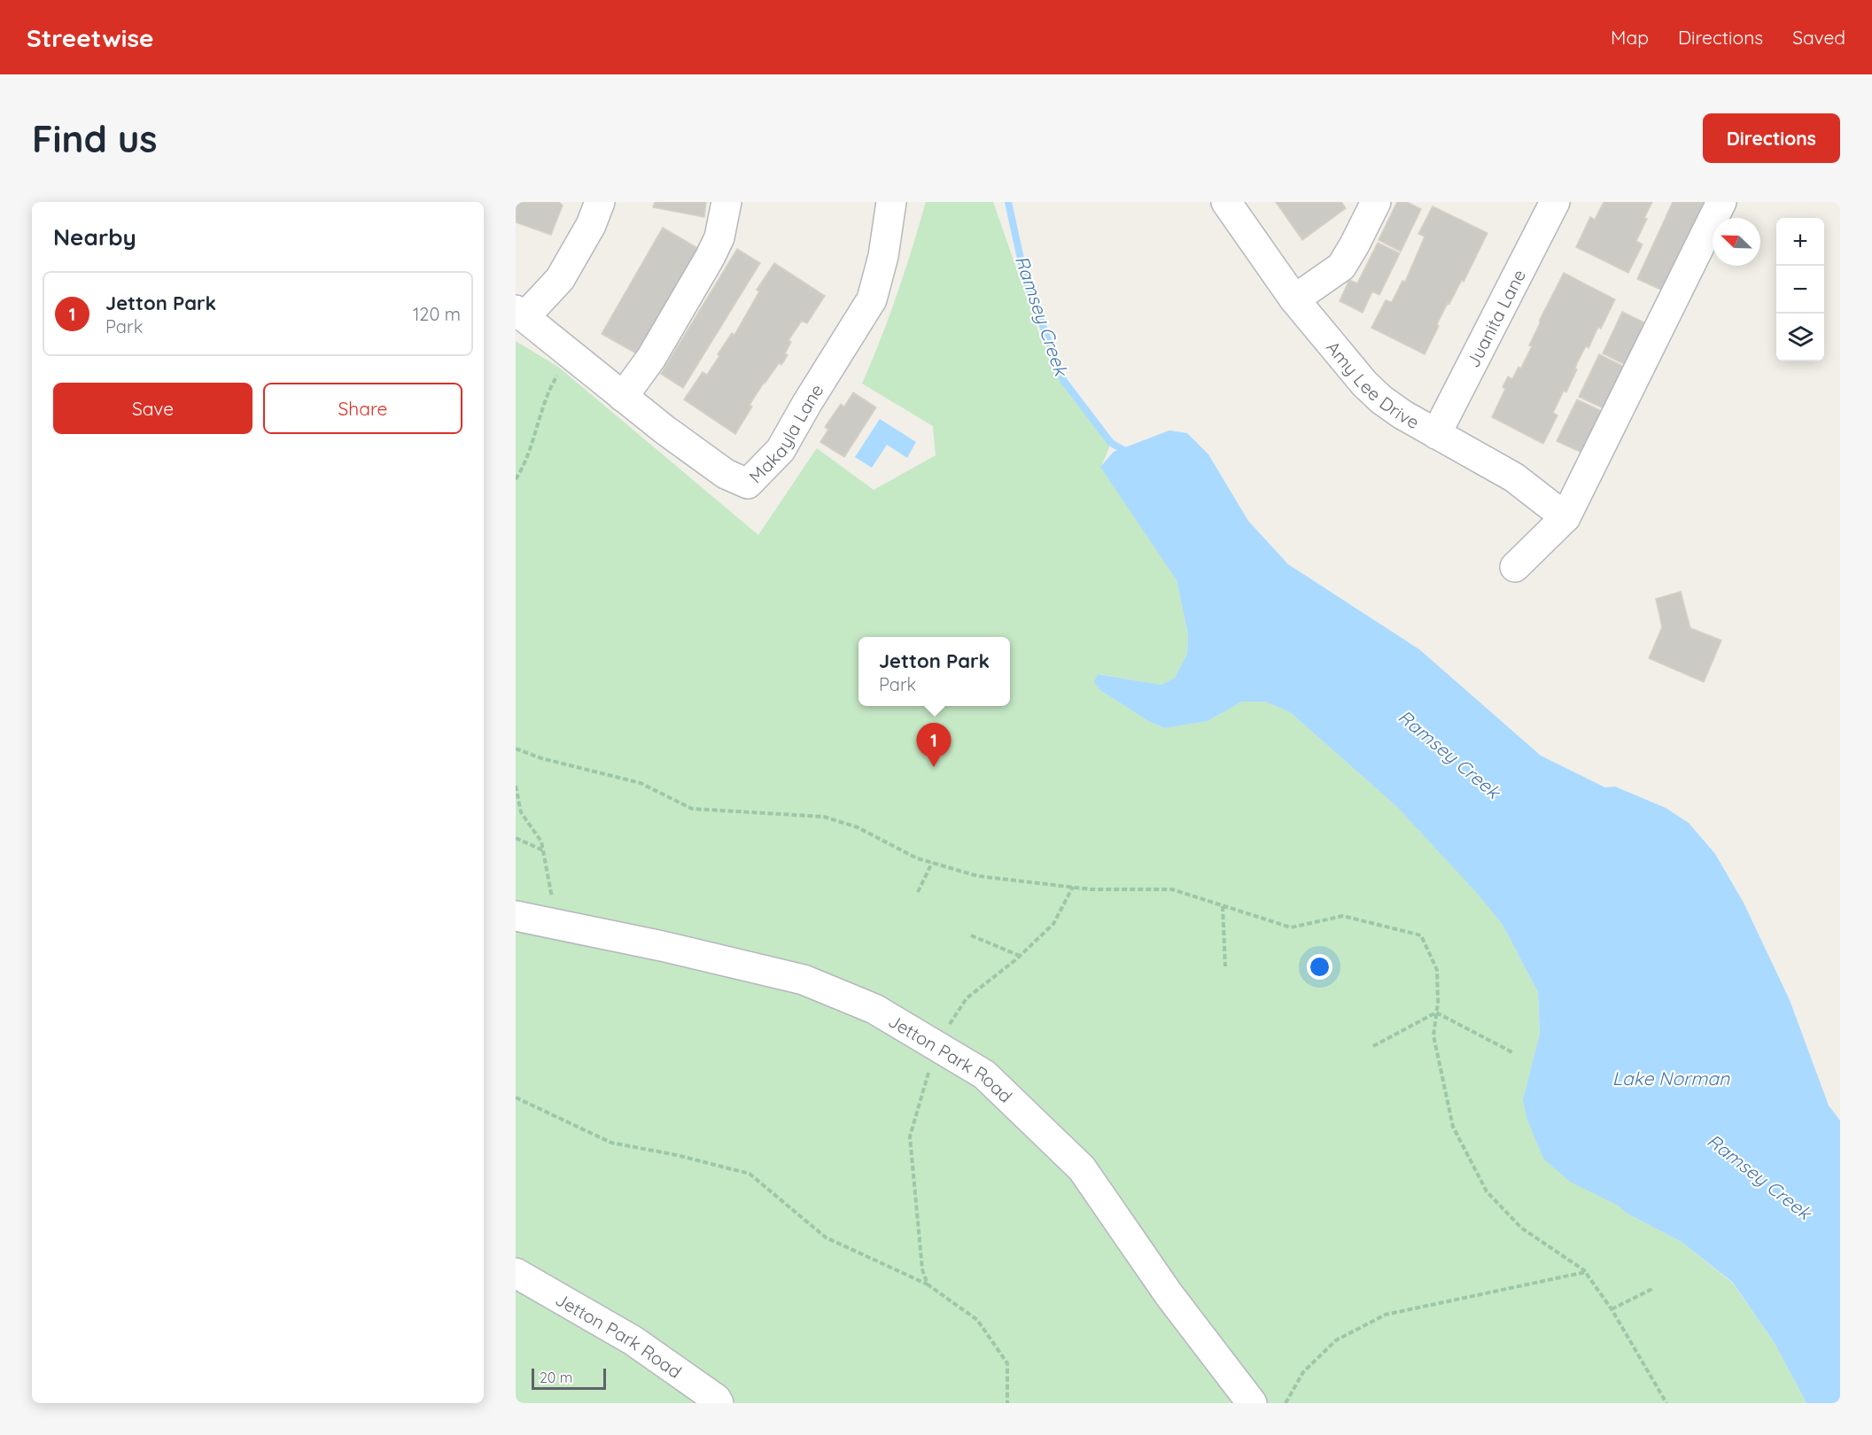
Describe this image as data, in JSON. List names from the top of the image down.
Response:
{
  "streets": {
    "street": [
      "Juanita Lane",
      "Amy Lee Drive",
      "Makayla Lane",
      "Jetton Park Road"
    ]
  },
  "crossings": [
    ["Juanita Lane", "Amy Lee Drive"]
  ],
  "water": ["Ramsey Creek", "Lake Norman"],
  "scale_bar": "20 m",
  "north": "top left",
  "page": {
    "header": "Streetwise",
    "nav": ["Map", "Directions", "Saved"],
    "buttons": [
      "Directions",
      ["Save", "Share"]
    ],
    "title": "Find us",
    "heading": "Nearby",
    "map_buttons": ["+", "−"],
    "list": [
      {
        "mark": "1",
        "name": "Jetton Park",
        "note": "Park",
        "value": "120 m"
      }
    ],
    "popup": ["Jetton Park", "Park"],
    "pins": "1",
    "scale": "20 m"
  }
}
